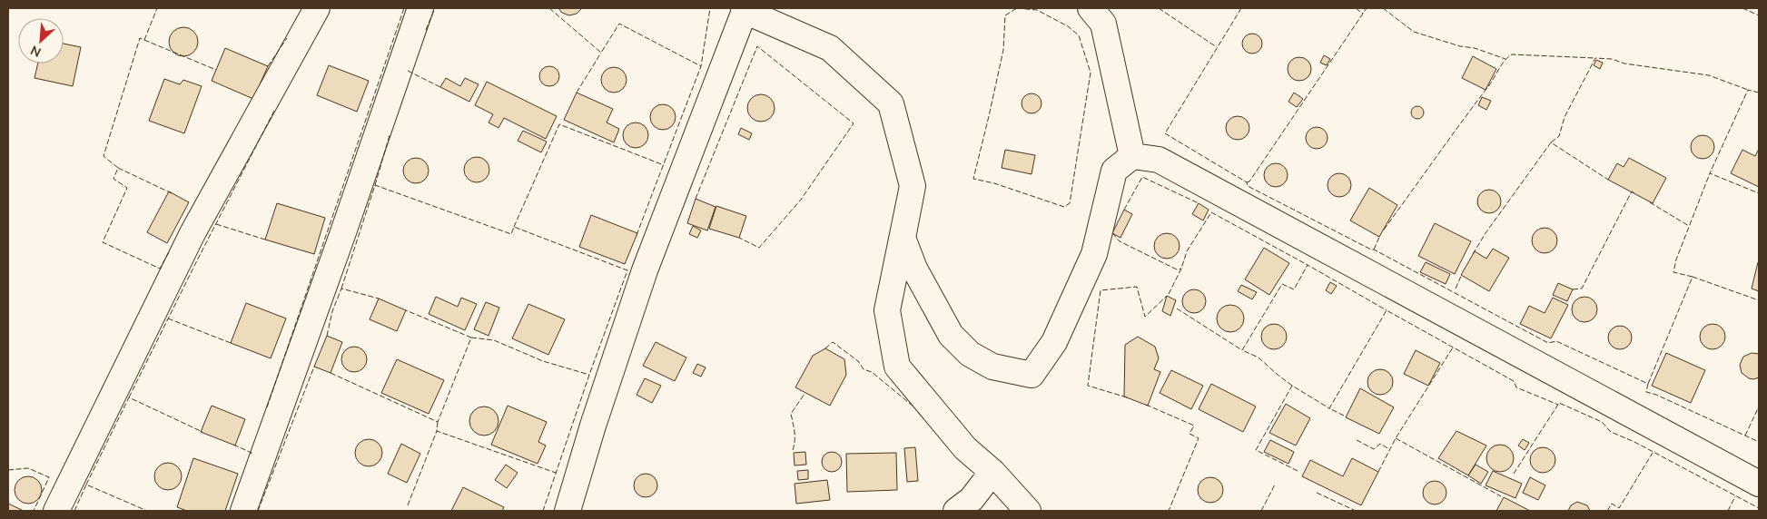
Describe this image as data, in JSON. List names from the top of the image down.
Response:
{
  "north": "bottom left"
}
